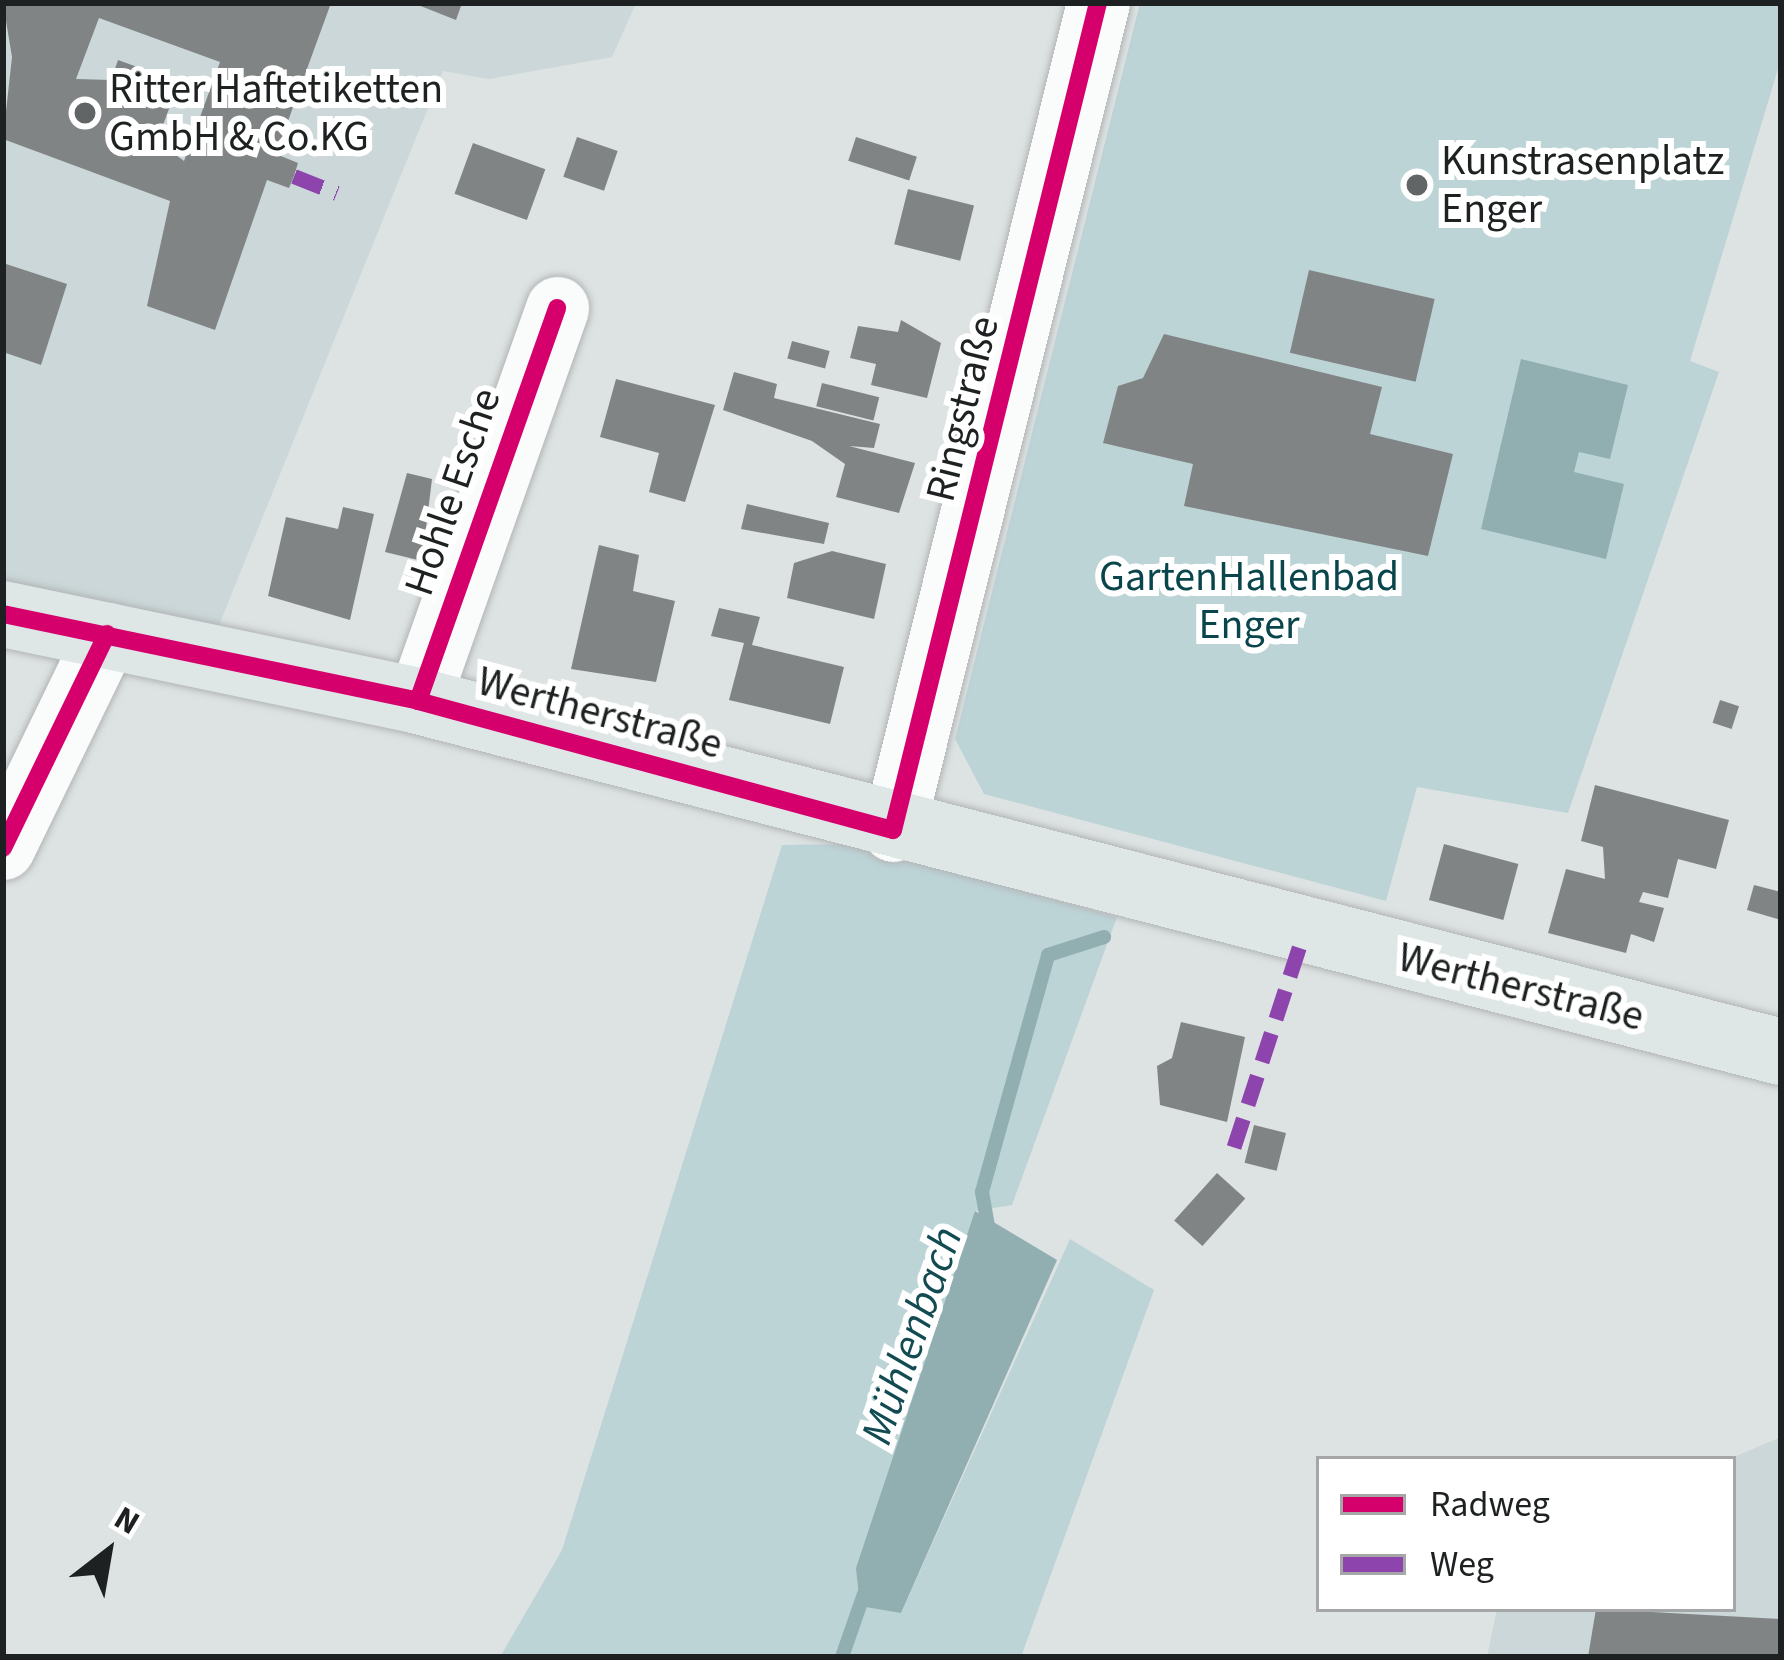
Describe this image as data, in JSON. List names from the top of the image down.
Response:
{
  "streets": {
    "main road": ["Wertherstraße"],
    "street": ["Ringstraße", "Hohle Esche"]
  },
  "crossings": [
    ["Ringstraße", "Wertherstraße"],
    ["Hohle Esche", "Wertherstraße"]
  ],
  "water": ["Mühlenbach"],
  "parks": ["GartenHallenbad Enger"],
  "places": ["Ritter Haftetiketten GmbH & Co.KG", "Kunstrasenplatz Enger"],
  "legend": ["Radweg", "Weg"],
  "north": "top right"
}
